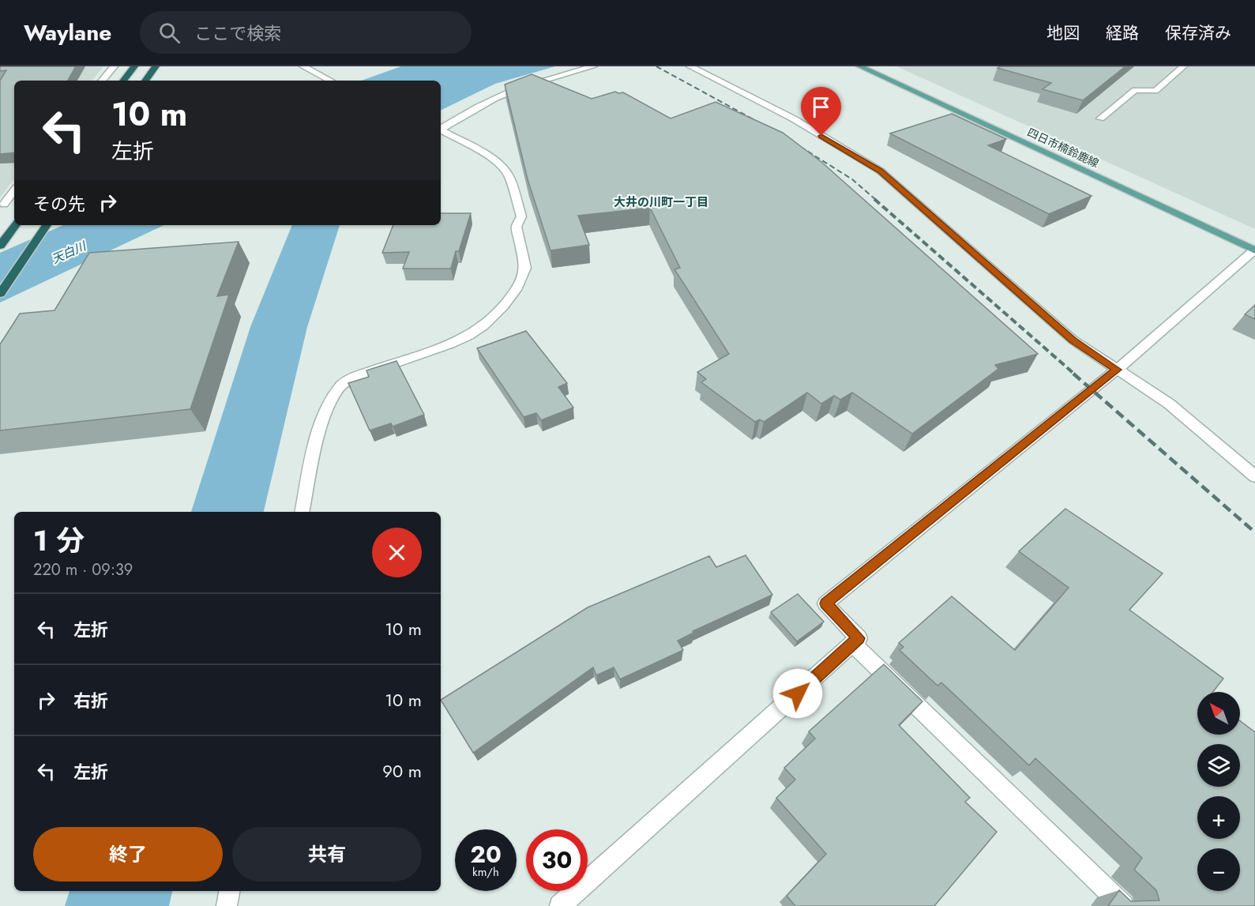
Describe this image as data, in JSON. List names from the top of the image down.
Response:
{
  "streets": {
    "main road": ["四日市楠鈴鹿線"]
  },
  "districts": ["大井の川町一丁目"],
  "water": ["天白川"],
  "north": "top left",
  "page": {
    "header": "Waylane",
    "search": "ここで検索",
    "nav": ["地図", "経路", "保存済み"],
    "turn": ["10 m", "左折"],
    "then": "その先",
    "heading": ["1 分", "220 m · 09:39"],
    "list": [
      {
        "name": "左折",
        "value": "10 m"
      },
      {
        "name": "右折",
        "value": "10 m"
      },
      {
        "name": "左折",
        "value": "90 m"
      }
    ],
    "map_buttons": ["+", "−"],
    "buttons": ["終了", "共有"],
    "speed": "20 km/h",
    "limit": "30"
  }
}
